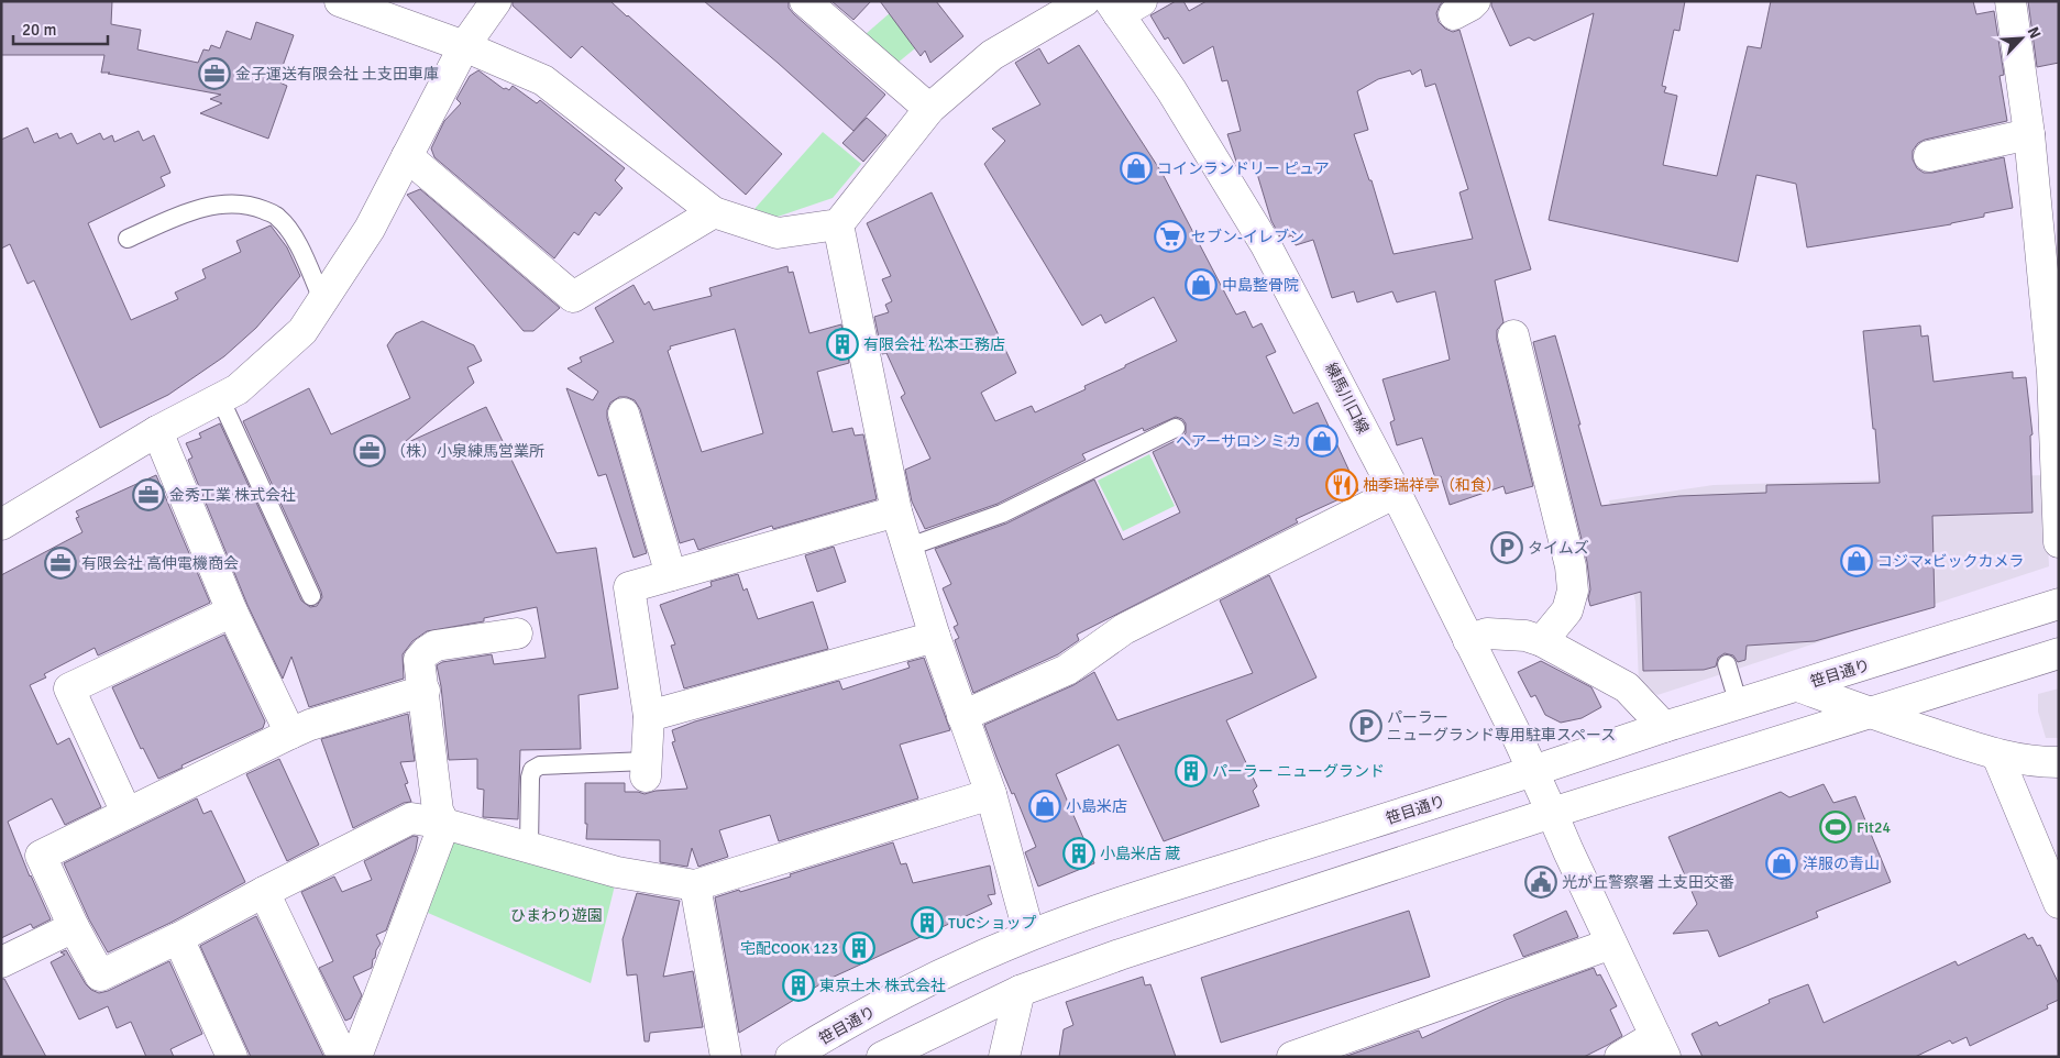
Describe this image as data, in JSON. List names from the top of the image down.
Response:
{
  "streets": {
    "street": ["練馬川口線", "笹目通り"]
  },
  "crossings": [
    ["練馬川口線", "笹目通り"]
  ],
  "parks": ["ひまわり遊園"],
  "places": {
    "office": [
      "金子運送有限会社 土支田車庫",
      "（株）小泉練馬営業所",
      "金秀工業 株式会社",
      "有限会社 高伸電機商会"
    ],
    "shop": [
      "コインランドリー ピュア",
      "中島整骨院",
      "ヘアーサロン ミカ",
      "コジマ×ビックカメラ",
      "小島米店",
      "洋服の青山"
    ],
    "supermarket": ["セブン-イレブン"],
    "building": [
      "有限会社 松本工務店",
      "パーラー ニューグランド",
      "小島米店 蔵",
      "TUCショップ",
      "宅配COOK 123",
      "東京土木 株式会社"
    ],
    "restaurant": ["柚季瑞祥亭（和食）"],
    "parking": ["タイムズ", "パーラー ニューグランド専用駐車スペース"],
    "sports": ["Fit24"],
    "public building": ["光が丘警察署 土支田交番"]
  },
  "scale_bar": "20 m",
  "north": "top right"
}
